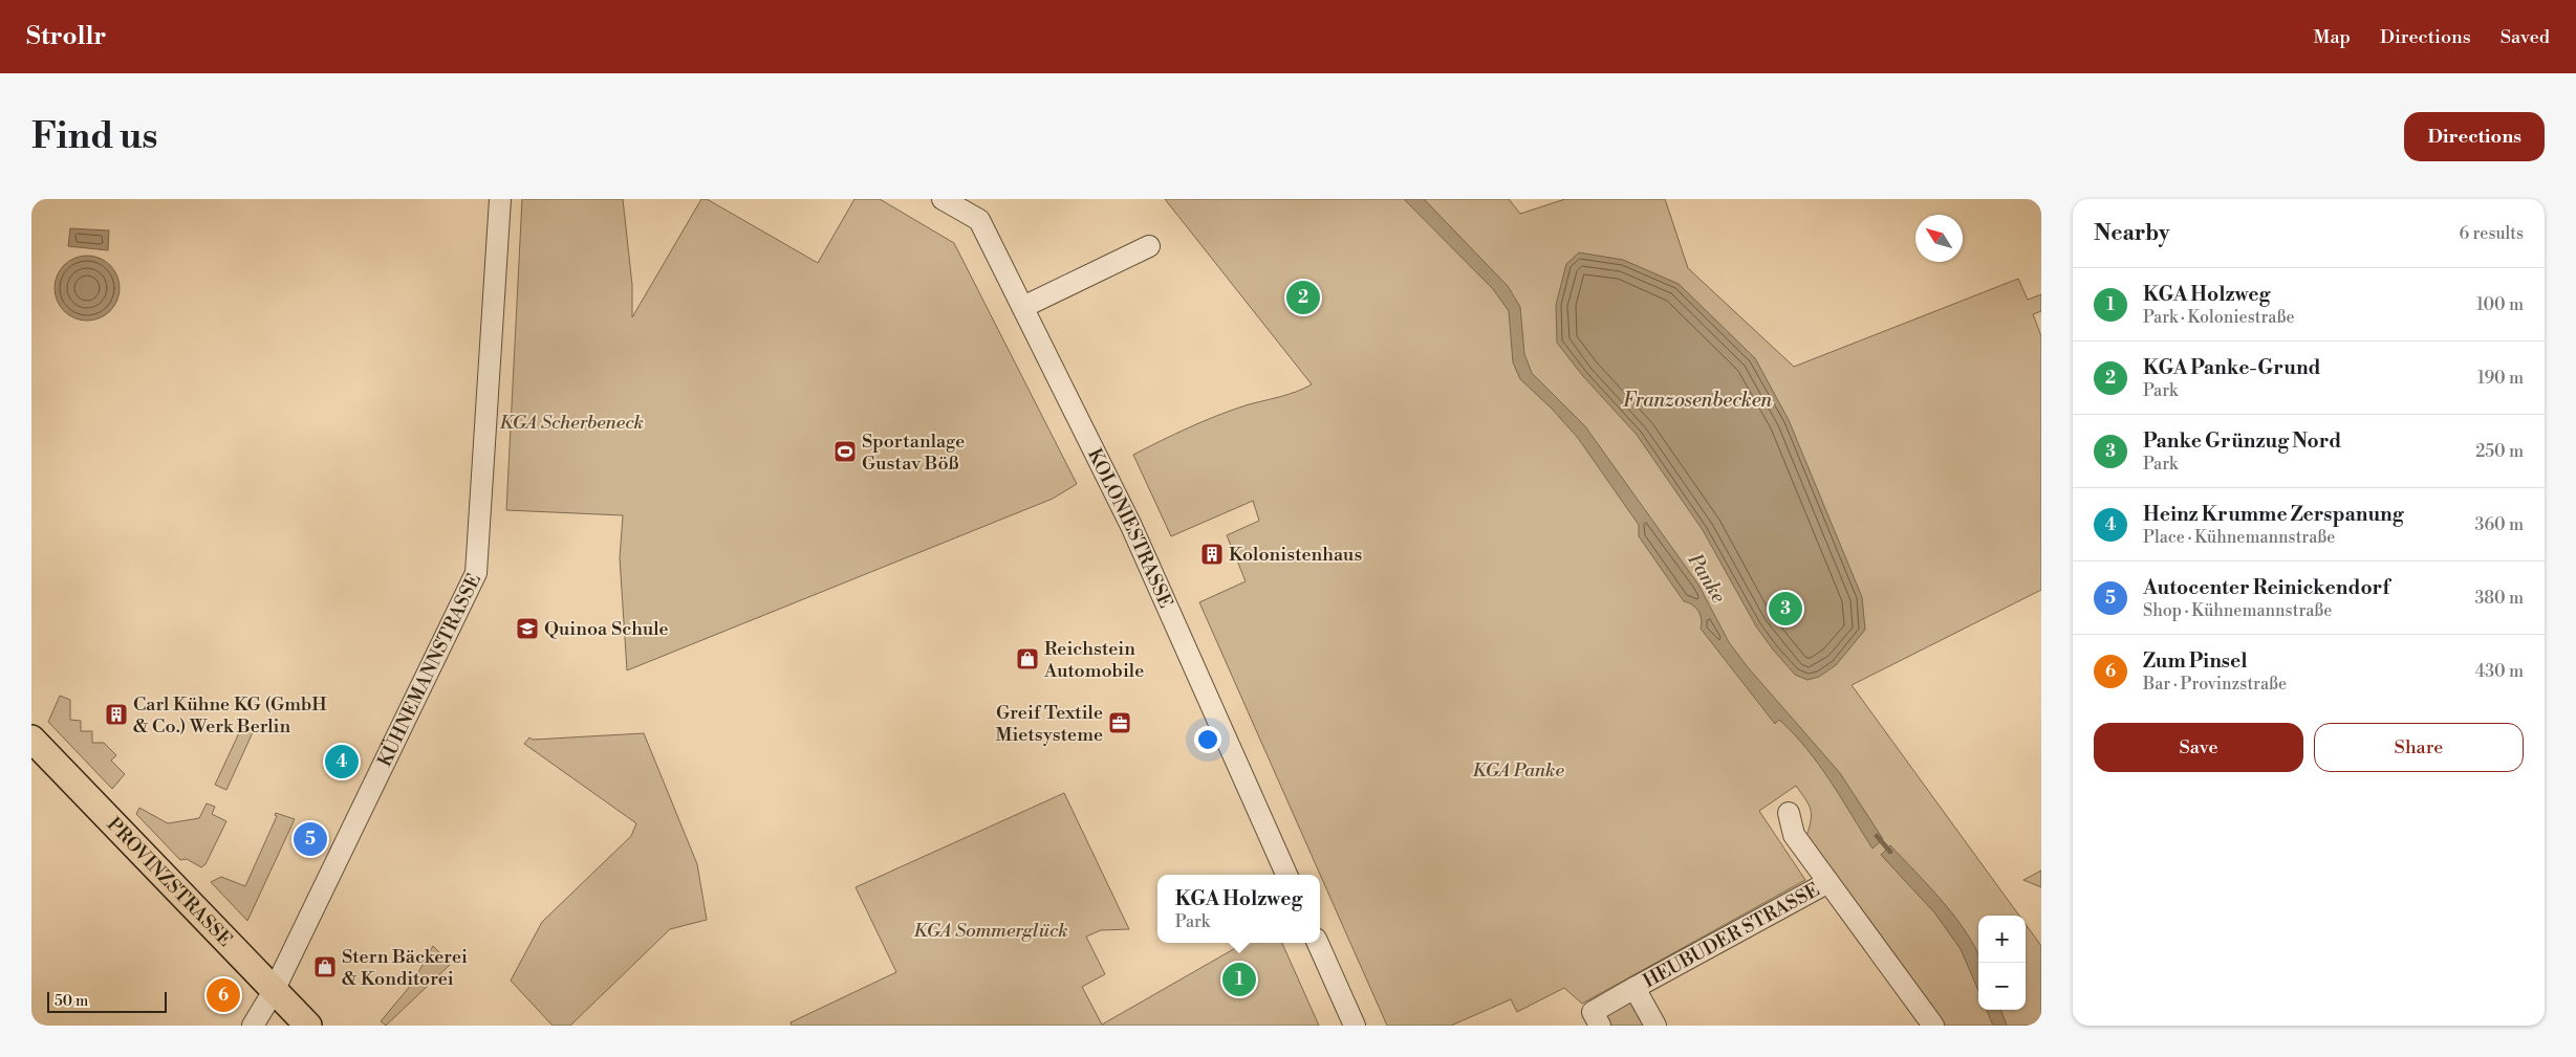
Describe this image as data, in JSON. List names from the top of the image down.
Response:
{
  "streets": {
    "main road": ["PROVINZSTRASSE"],
    "street": ["KOLONIESTRASSE", "KÜHNEMANNSTRASSE", "HEUBUDER STRASSE"]
  },
  "crossings": [
    ["KÜHNEMANNSTRASSE", "PROVINZSTRASSE"]
  ],
  "water": ["Franzosenbecken", "Panke"],
  "parks": ["KGA Scherbeneck", "KGA Panke", "KGA Sommerglück"],
  "places": {
    "sports": ["Sportanlage Gustav Böß"],
    "building": ["Kolonistenhaus", "Carl Kühne KG (GmbH & Co.) Werk Berlin"],
    "school or university": ["Quinoa Schule"],
    "shop": ["Reichstein Automobile", "Stern Bäckerei & Konditorei"],
    "office": ["Greif Textile Mietsysteme"]
  },
  "scale_bar": "50 m",
  "north": "top left",
  "page": {
    "header": "Strollr",
    "nav": ["Map", "Directions", "Saved"],
    "buttons": [
      "Directions",
      ["Save", "Share"]
    ],
    "title": "Find us",
    "heading": ["Nearby", "6 results"],
    "list": [
      {
        "mark": "1",
        "name": "KGA Holzweg",
        "note": "Park · Koloniestraße",
        "value": "100 m"
      },
      {
        "mark": "2",
        "name": "KGA Panke-Grund",
        "note": "Park",
        "value": "190 m"
      },
      {
        "mark": "3",
        "name": "Panke Grünzug Nord",
        "note": "Park",
        "value": "250 m"
      },
      {
        "mark": "4",
        "name": "Heinz Krumme Zerspanung",
        "note": "Place · Kühnemannstraße",
        "value": "360 m"
      },
      {
        "mark": "5",
        "name": "Autocenter Reinickendorf",
        "note": "Shop · Kühnemannstraße",
        "value": "380 m"
      },
      {
        "mark": "6",
        "name": "Zum Pinsel",
        "note": "Bar · Provinzstraße",
        "value": "430 m"
      }
    ],
    "pins": [
      "2",
      "3",
      "4",
      "5",
      "1",
      "6"
    ],
    "popup": ["KGA Holzweg", "Park"],
    "map_buttons": ["+", "−"],
    "scale": "50 m"
  }
}
